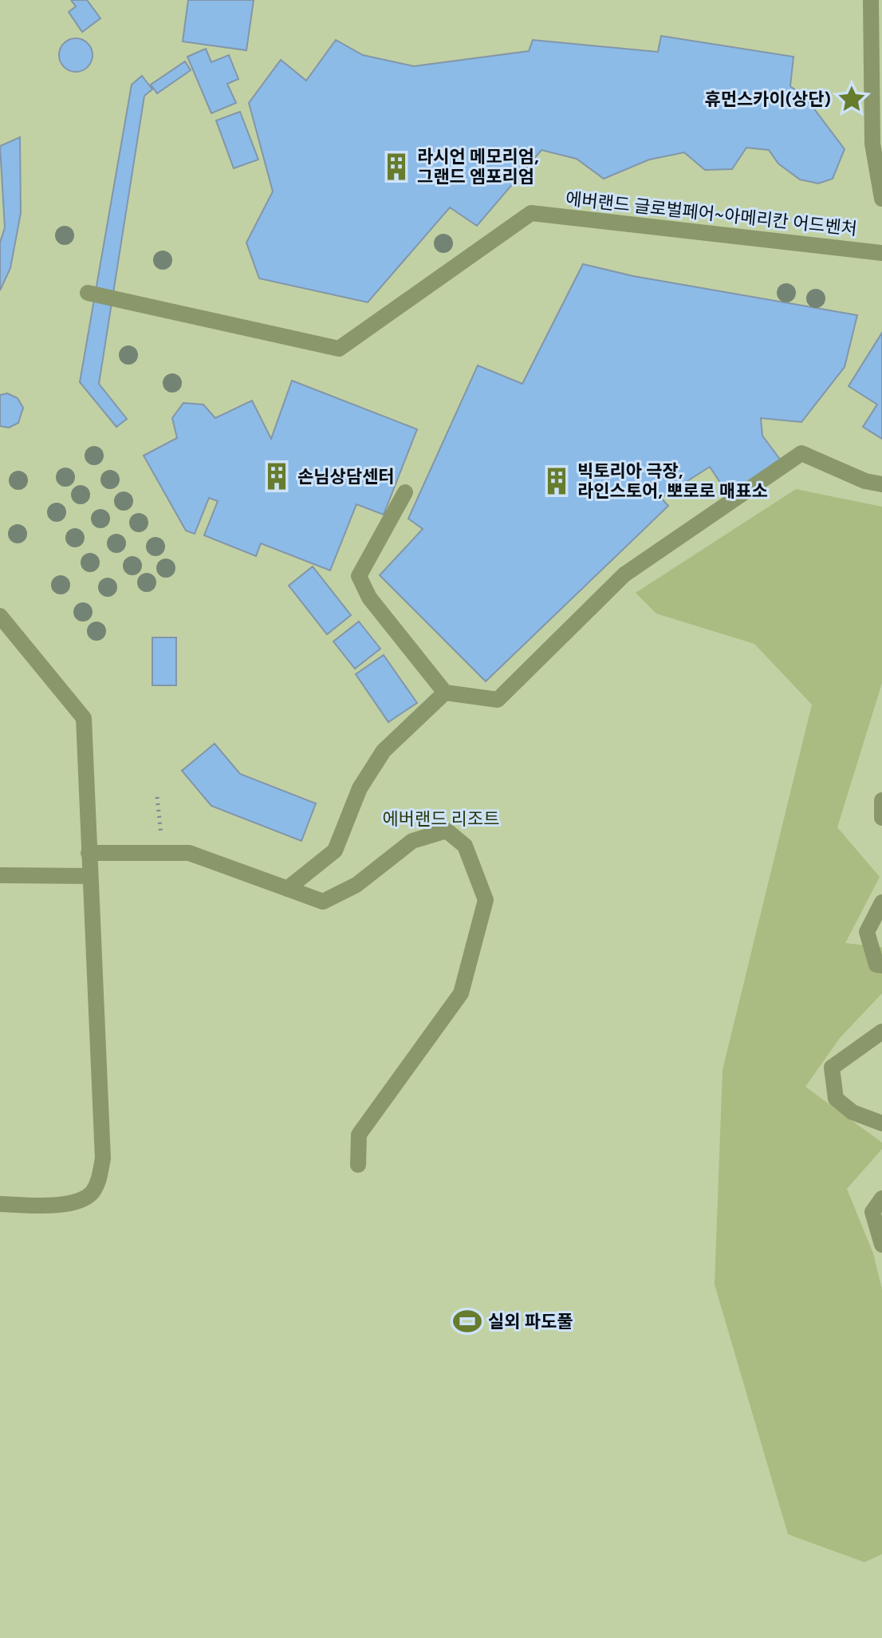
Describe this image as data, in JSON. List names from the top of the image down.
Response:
{
  "streets": {
    "street": ["에버랜드 글로벌페어~아메리칸 어드벤처"]
  },
  "parks": ["에버랜드 리조트"],
  "places": {
    "place": ["휴먼스카이(상단)"],
    "building": ["라시언 메모리엄, 그랜드 엠포리엄", "손님상담센터", "빅토리아 극장, 라인스토어, 뽀로로 매표소"],
    "sports": ["실외 파도풀"]
  }
}
